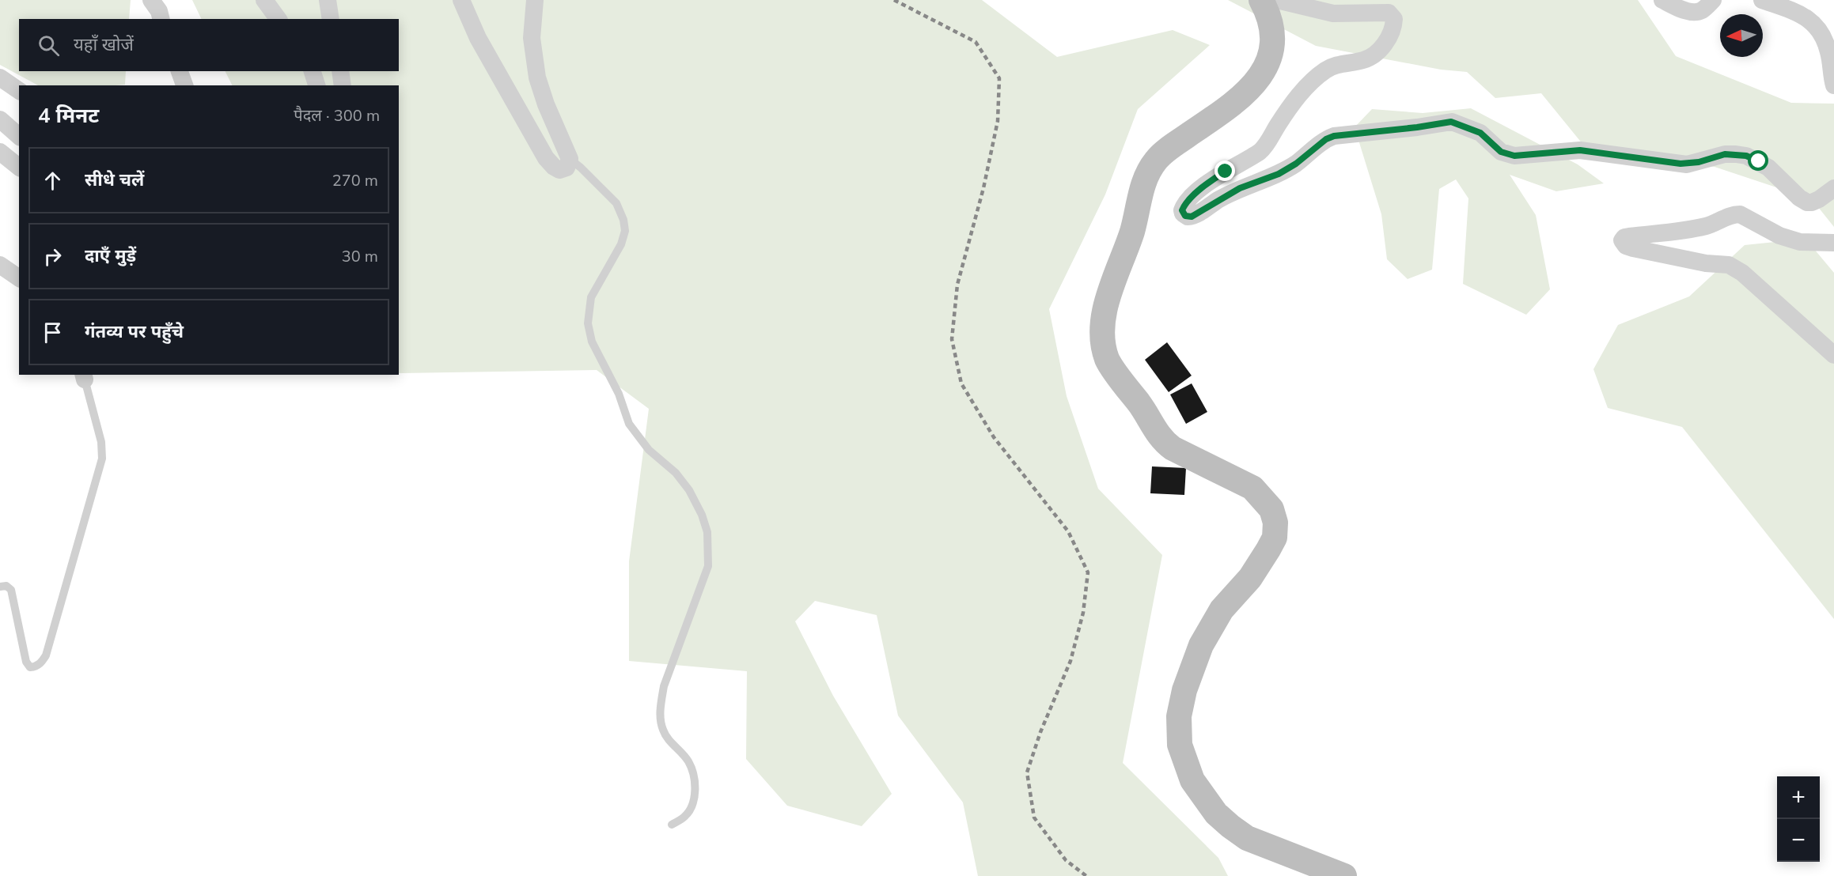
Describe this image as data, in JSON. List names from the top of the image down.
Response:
{
  "north": "left",
  "page": {
    "search": "यहाँ खोजें",
    "heading": ["4 मिनट", "पैदल · 300 m"],
    "list": [
      ["सीधे चलें", "270 m"],
      ["दाएँ मुड़ें", "30 m"],
      "गंतव्य पर पहुँचे"
    ],
    "map_buttons": ["+", "−"]
  }
}
